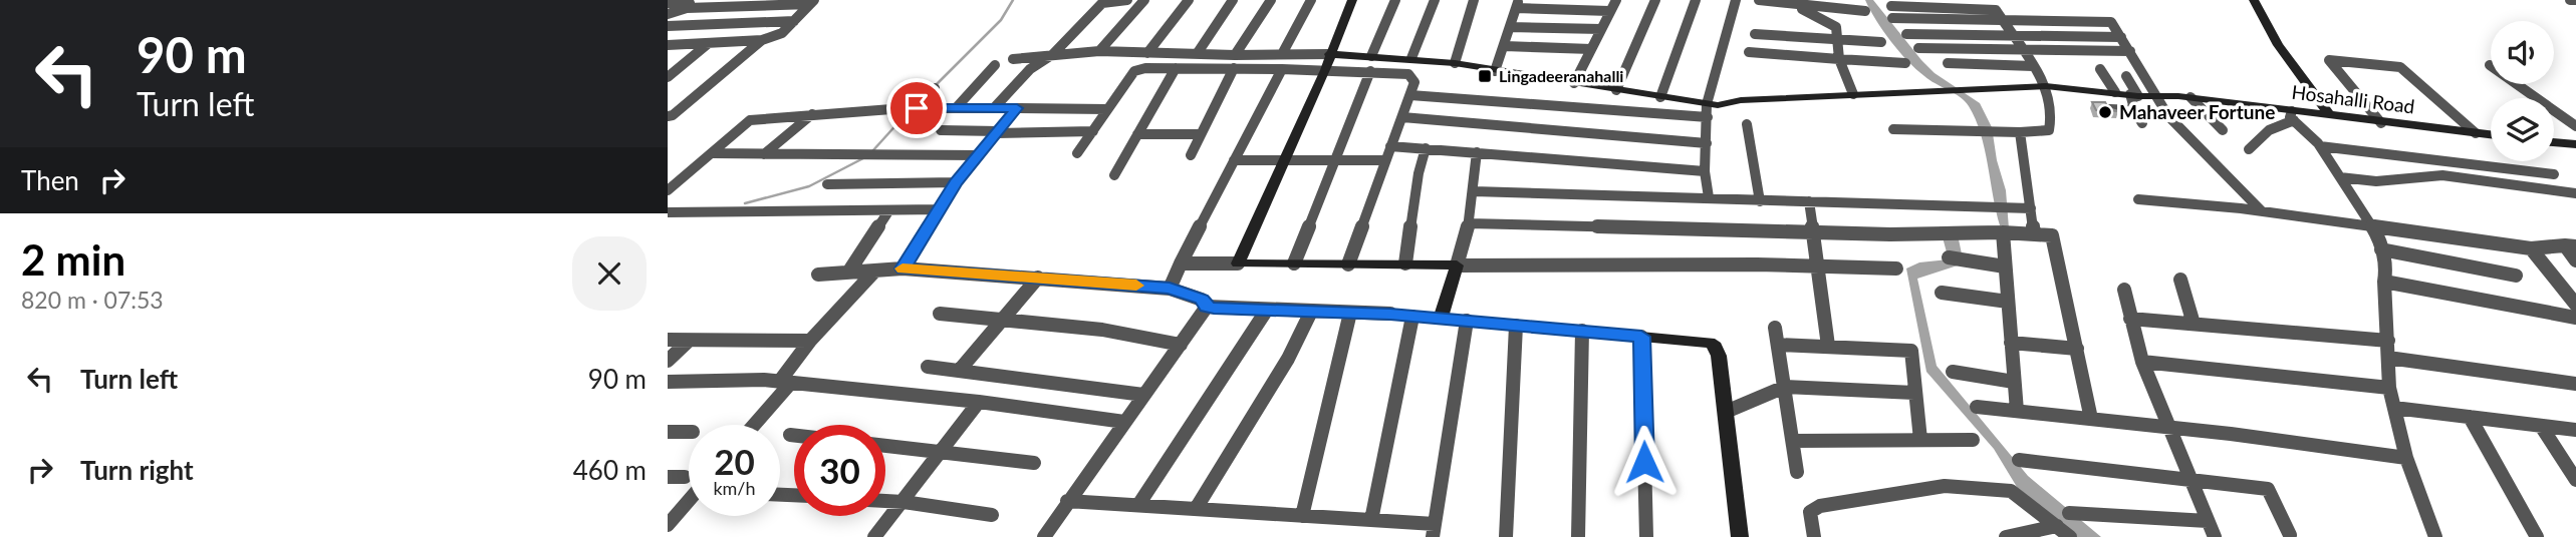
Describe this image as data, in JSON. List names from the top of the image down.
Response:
{
  "streets": {
    "street": ["Hosahalli Road"]
  },
  "places": {
    "transit": ["Lingadeeranahalli"],
    "other": ["Mahaveer Fortune"]
  },
  "page": {
    "turn": ["90 m", "Turn left"],
    "then": "Then",
    "heading": ["2 min", "820 m · 07:53"],
    "list": [
      {
        "name": "Turn left",
        "value": "90 m"
      },
      {
        "name": "Turn right",
        "value": "460 m"
      }
    ],
    "speed": "20 km/h",
    "limit": "30"
  }
}
